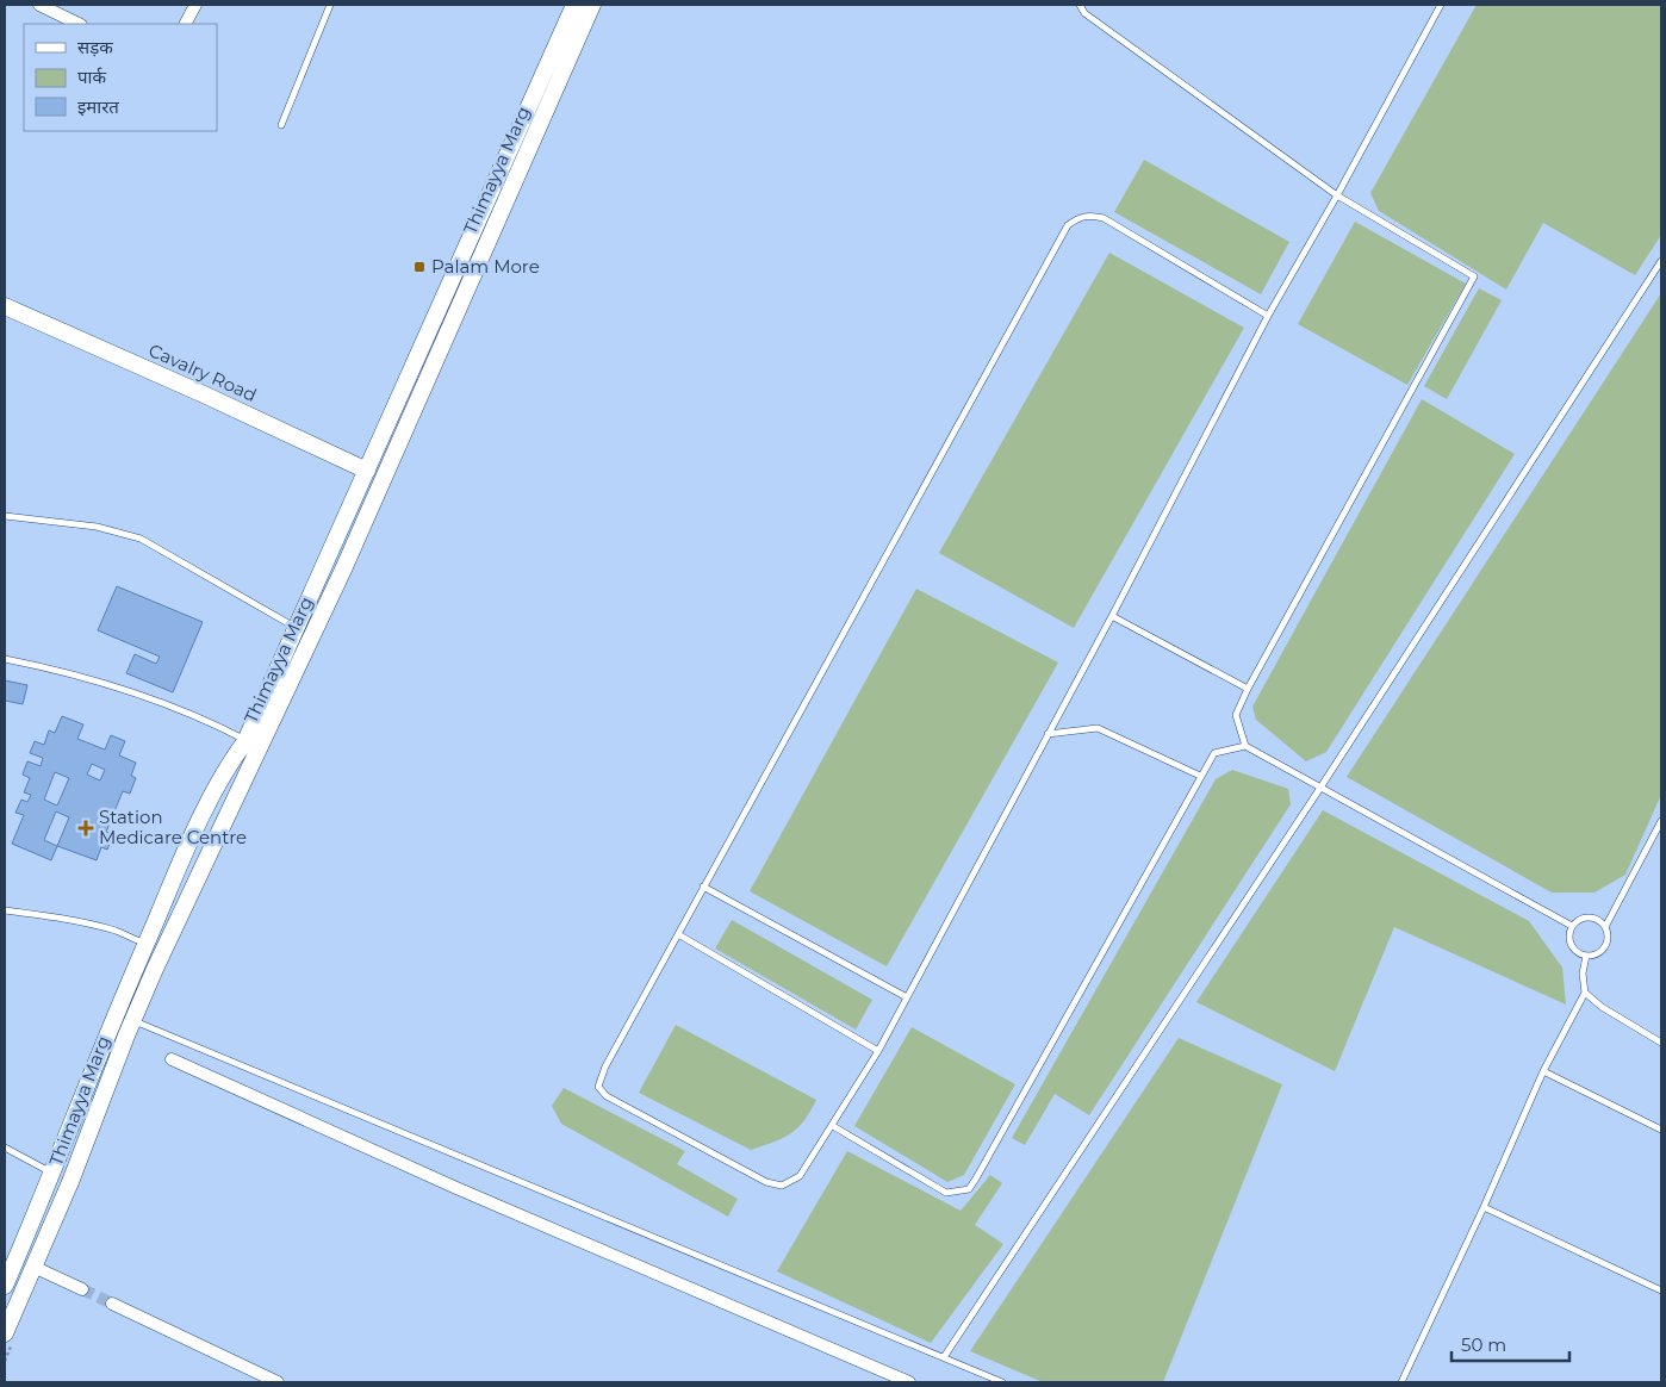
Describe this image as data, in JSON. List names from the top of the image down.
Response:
{
  "streets": {
    "street": ["Thimayya Marg", "Cavalry Road"]
  },
  "crossings": [
    ["Thimayya Marg", "Cavalry Road"]
  ],
  "places": {
    "transit": ["Palam More"],
    "health": ["Station Medicare Centre"]
  },
  "legend": ["सड़क", "पार्क", "इमारत"],
  "scale_bar": "50 m"
}
